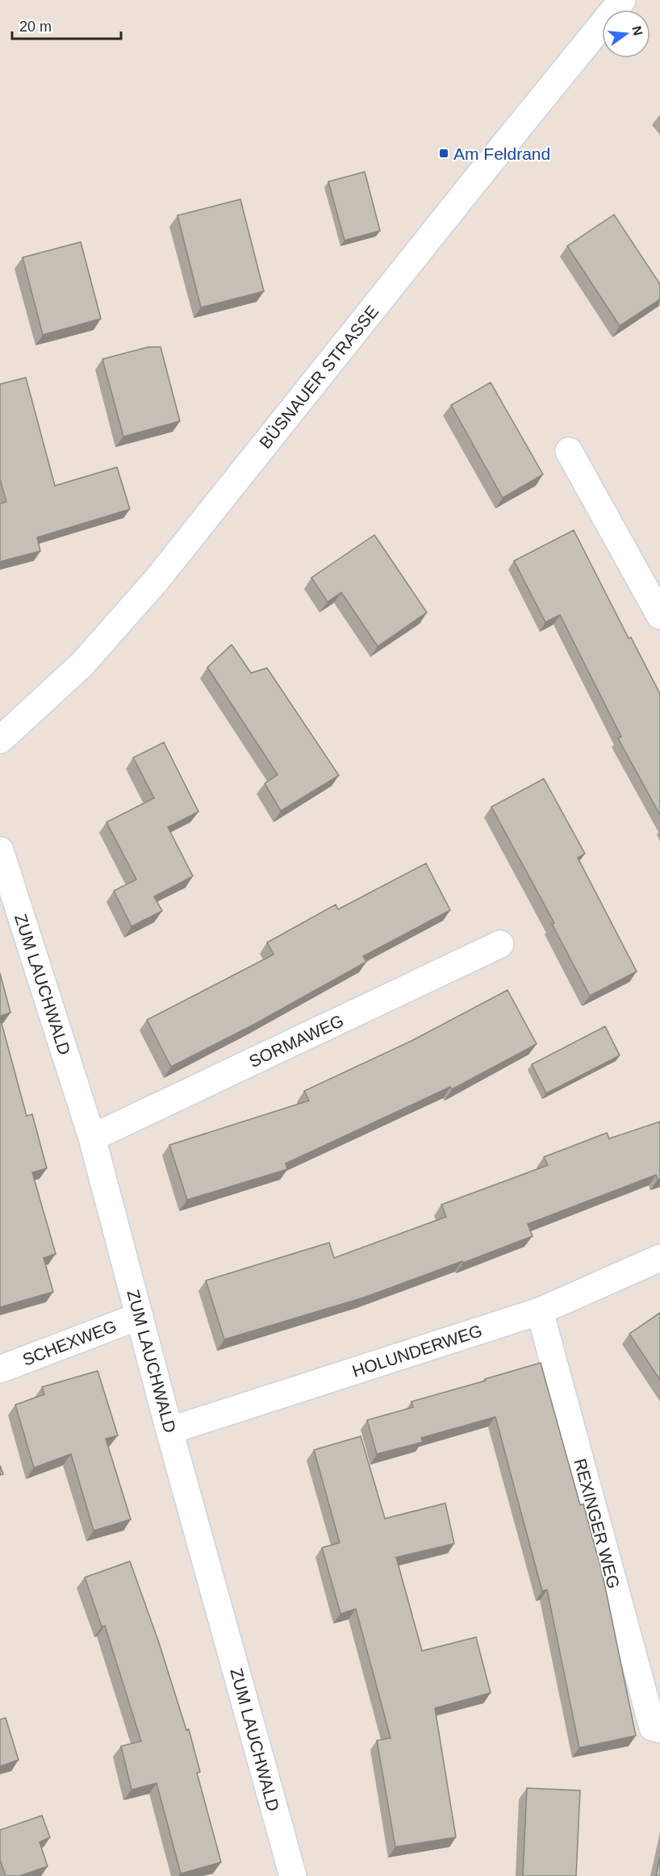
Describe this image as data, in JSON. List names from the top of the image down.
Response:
{
  "streets": {
    "street": [
      "BÜSNAUER STRASSE",
      "ZUM LAUCHWALD",
      "SORMAWEG",
      "SCHEXWEG",
      "HOLUNDERWEG",
      "REXINGER WEG"
    ]
  },
  "crossings": [
    ["ZUM LAUCHWALD", "SORMAWEG"],
    ["ZUM LAUCHWALD", "SCHEXWEG"],
    ["ZUM LAUCHWALD", "HOLUNDERWEG"],
    ["HOLUNDERWEG", "REXINGER WEG"]
  ],
  "places": {
    "transit": ["Am Feldrand"]
  },
  "scale_bar": "20 m",
  "north": "right"
}
